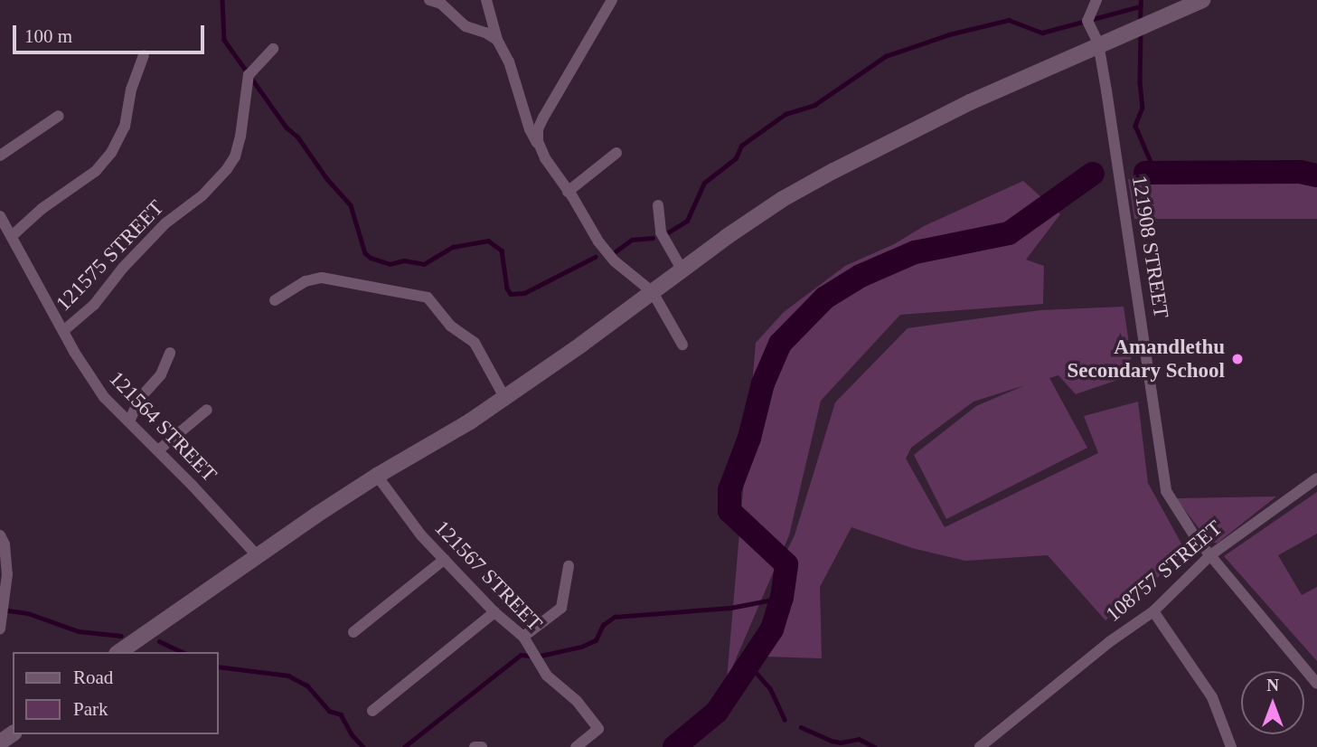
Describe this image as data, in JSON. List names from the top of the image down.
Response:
{
  "streets": {
    "street": [
      "121908 STREET",
      "121575 STREET",
      "121564 STREET",
      "108757 STREET",
      "121567 STREET"
    ]
  },
  "crossings": [
    ["121908 STREET", "108757 STREET"],
    ["121575 STREET", "121564 STREET"]
  ],
  "places": ["Amandlethu Secondary School"],
  "legend": ["Road", "Park"],
  "scale_bar": "100 m",
  "north": "top"
}
